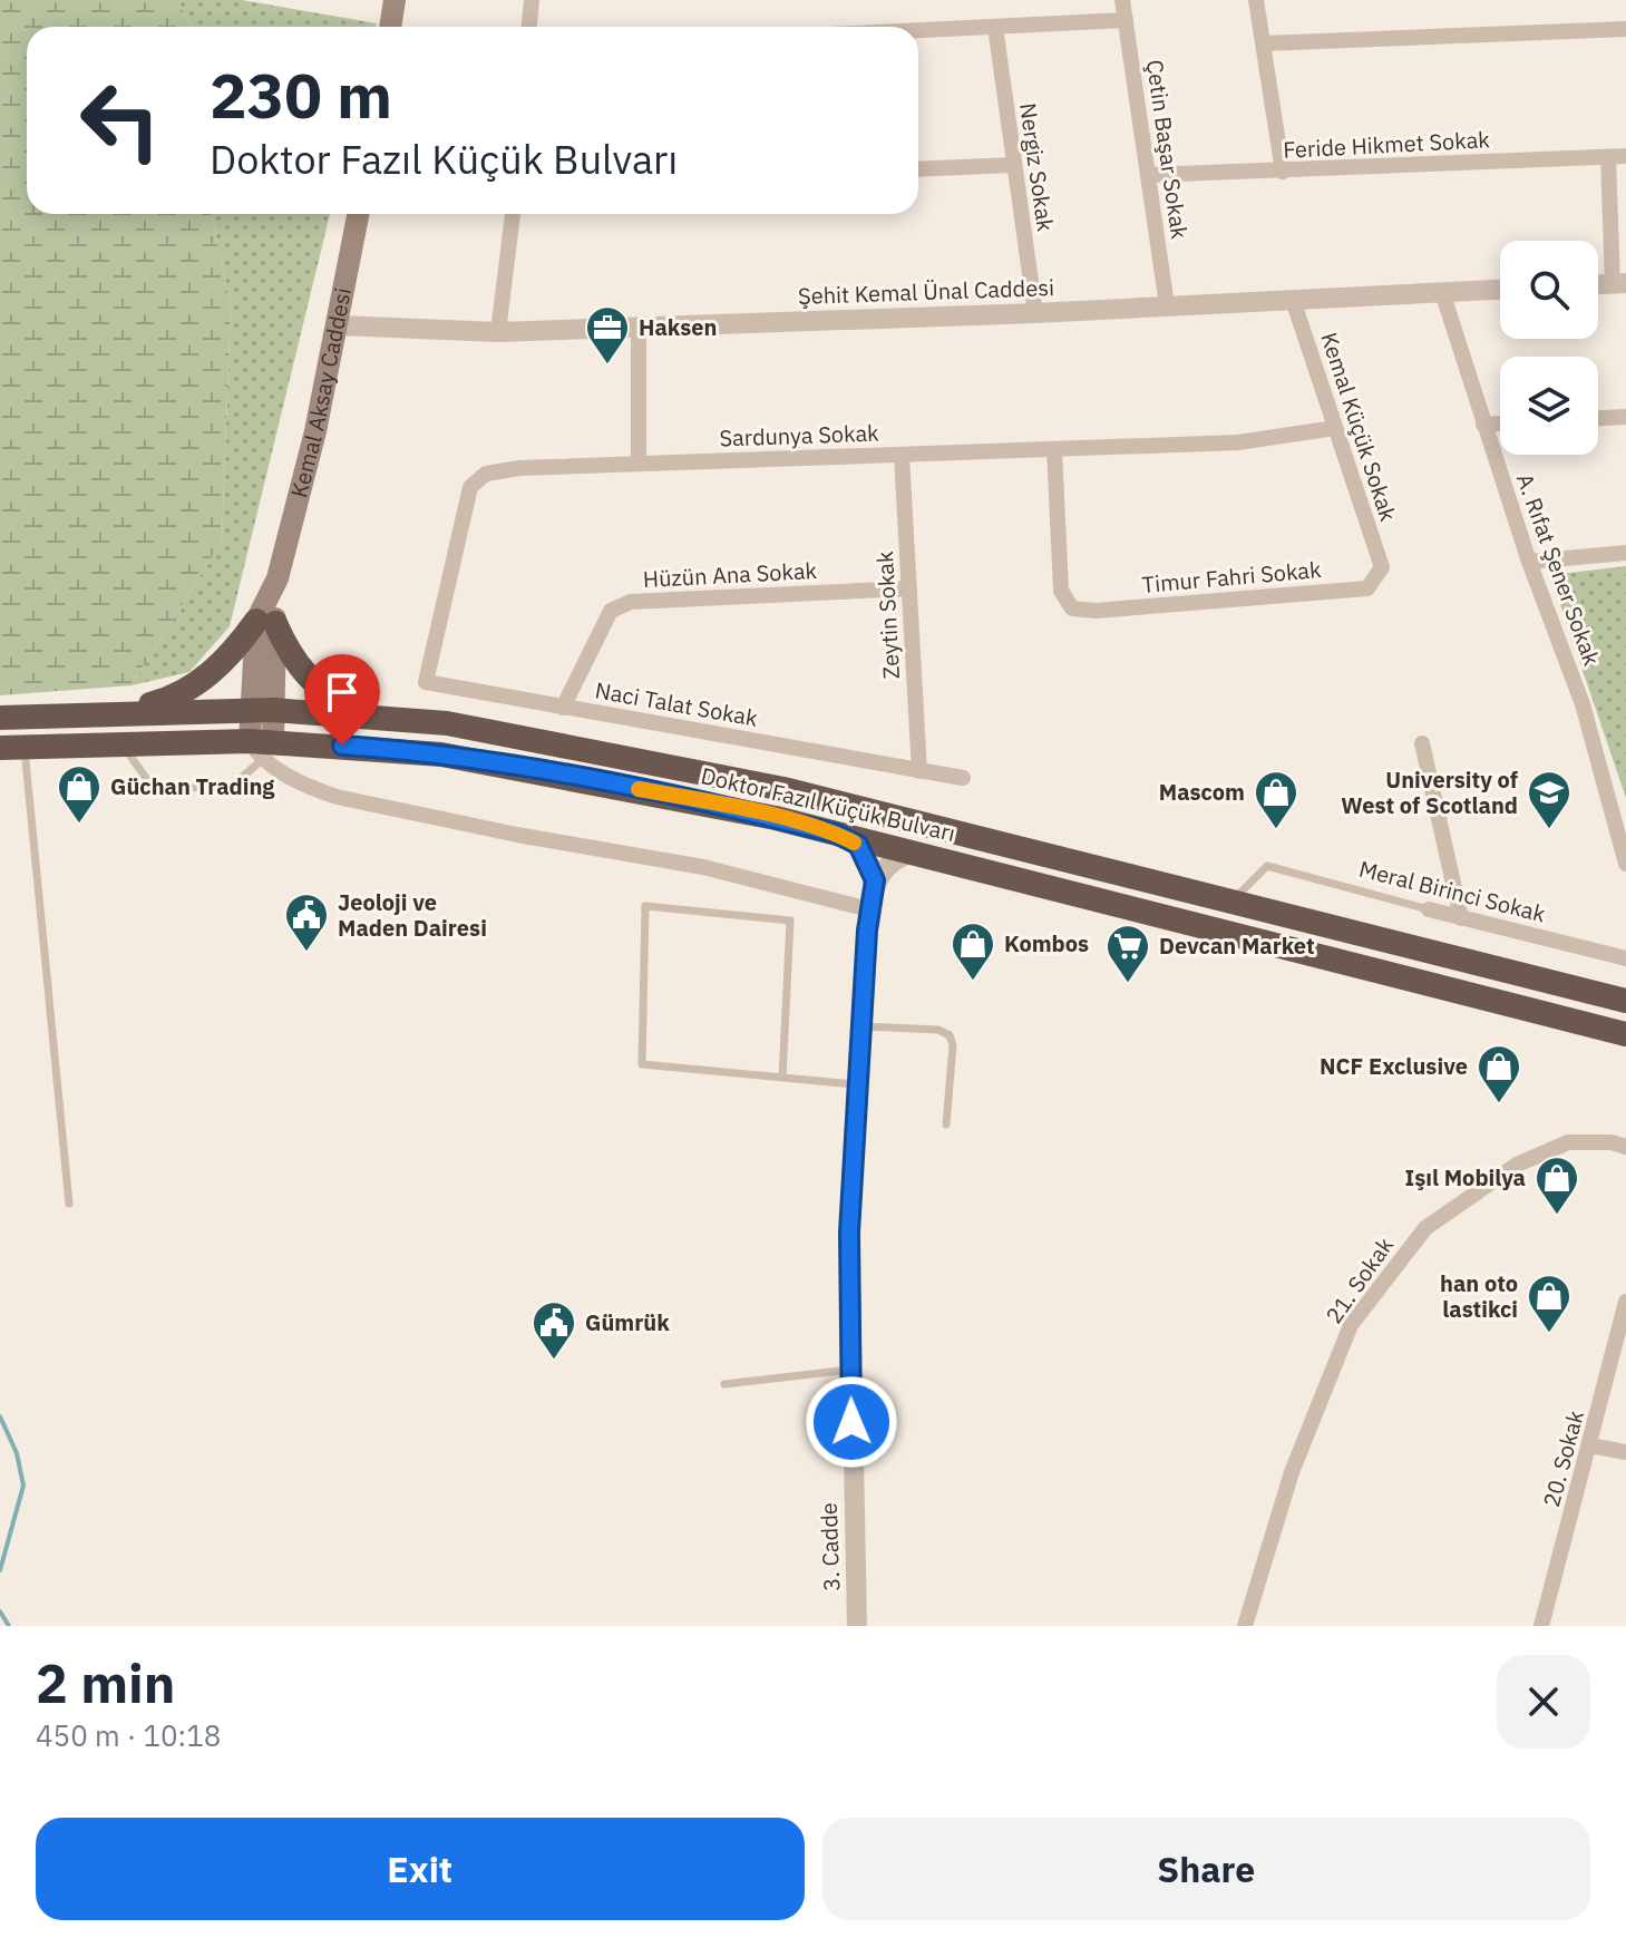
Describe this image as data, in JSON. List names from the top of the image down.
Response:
{
  "streets": {
    "highway": ["Doktor Fazıl Küçük Bulvarı"],
    "main road": ["Kemal Aksay Caddesi"],
    "street": [
      "Feride Hikmet Sokak",
      "Çetin Başar Sokak",
      "Nergiz Sokak",
      "Şehit Kemal Ünal Caddesi",
      "Kemal Küçük Sokak",
      "Sardunya Sokak",
      "A. Rıfat Şener Sokak",
      "Hüzün Ana Sokak",
      "Timur Fahri Sokak",
      "Zeytin Sokak",
      "Naci Talat Sokak",
      "Meral Birinci Sokak",
      "21. Sokak",
      "20. Sokak",
      "3. Cadde"
    ]
  },
  "crossings": [
    ["Feride Hikmet Sokak", "Çetin Başar Sokak"],
    ["Çetin Başar Sokak", "Şehit Kemal Ünal Caddesi"],
    ["Nergiz Sokak", "Şehit Kemal Ünal Caddesi"],
    ["Şehit Kemal Ünal Caddesi", "Kemal Aksay Caddesi"],
    ["Şehit Kemal Ünal Caddesi", "Kemal Küçük Sokak"],
    ["Şehit Kemal Ünal Caddesi", "A. Rıfat Şener Sokak"],
    ["Kemal Aksay Caddesi", "Doktor Fazıl Küçük Bulvarı"],
    ["Kemal Küçük Sokak", "Sardunya Sokak"],
    ["Kemal Küçük Sokak", "Timur Fahri Sokak"],
    ["Sardunya Sokak", "Timur Fahri Sokak"],
    ["Sardunya Sokak", "Zeytin Sokak"],
    ["Sardunya Sokak", "Naci Talat Sokak"],
    ["Hüzün Ana Sokak", "Zeytin Sokak"],
    ["Hüzün Ana Sokak", "Naci Talat Sokak"],
    ["Zeytin Sokak", "Naci Talat Sokak"],
    ["Doktor Fazıl Küçük Bulvarı", "Meral Birinci Sokak"]
  ],
  "places": {
    "office": ["Haksen"],
    "shop": [
      "Güchan Trading",
      "Mascom",
      "Kombos",
      "NCF Exclusive",
      "Işıl Mobilya",
      "han oto lastikci"
    ],
    "school or university": ["University of West of Scotland"],
    "public building": ["Jeoloji ve Maden Dairesi", "Gümrük"],
    "supermarket": ["Devcan Market"]
  },
  "page": {
    "turn": ["230 m", "Doktor Fazıl Küçük Bulvarı"],
    "heading": ["2 min", "450 m · 10:18"],
    "buttons": ["Exit", "Share"]
  }
}
